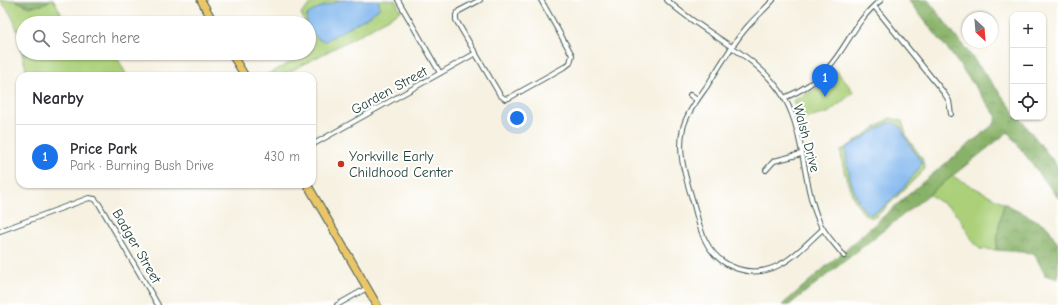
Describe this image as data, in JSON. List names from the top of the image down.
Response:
{
  "streets": {
    "street": ["Garden Street", "Walsh Drive", "Badger Street"]
  },
  "places": ["Yorkville Early Childhood Center"],
  "north": "bottom right",
  "page": {
    "map_buttons": ["+", "−"],
    "search": "Search here",
    "pins": "1",
    "heading": "Nearby",
    "list": [
      {
        "mark": "1",
        "name": "Price Park",
        "note": "Park · Burning Bush Drive",
        "value": "430 m"
      }
    ]
  }
}
